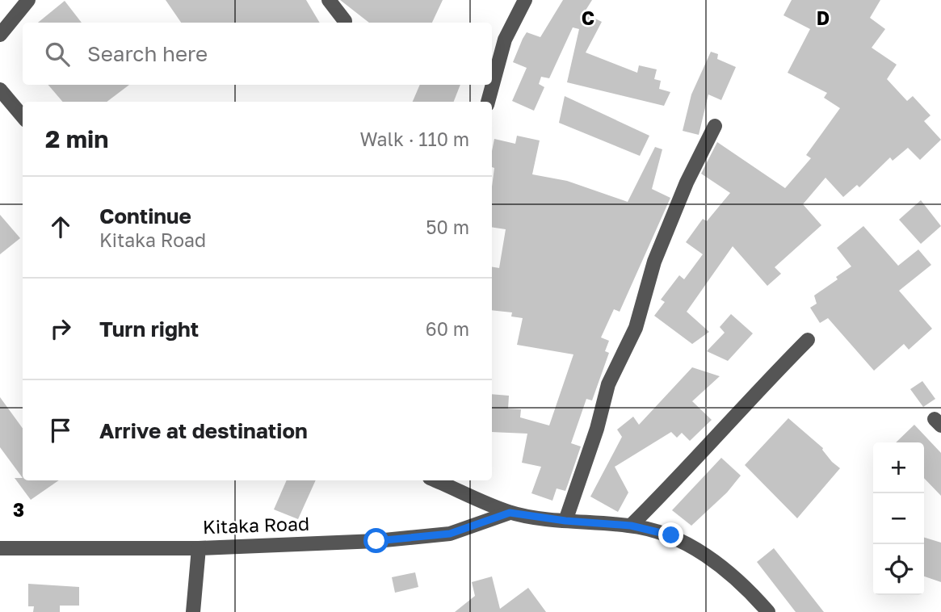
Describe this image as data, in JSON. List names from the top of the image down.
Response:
{
  "streets": {
    "street": ["Kitaka Road"]
  },
  "page": {
    "search": "Search here",
    "heading": ["2 min", "Walk · 110 m"],
    "list": [
      ["Continue", "Kitaka Road", "50 m"],
      ["Turn right", "60 m"],
      "Arrive at destination"
    ],
    "map_buttons": ["+", "−"]
  },
  "grid": {
    "columns": ["C", "D"],
    "rows": ["3"]
  }
}
